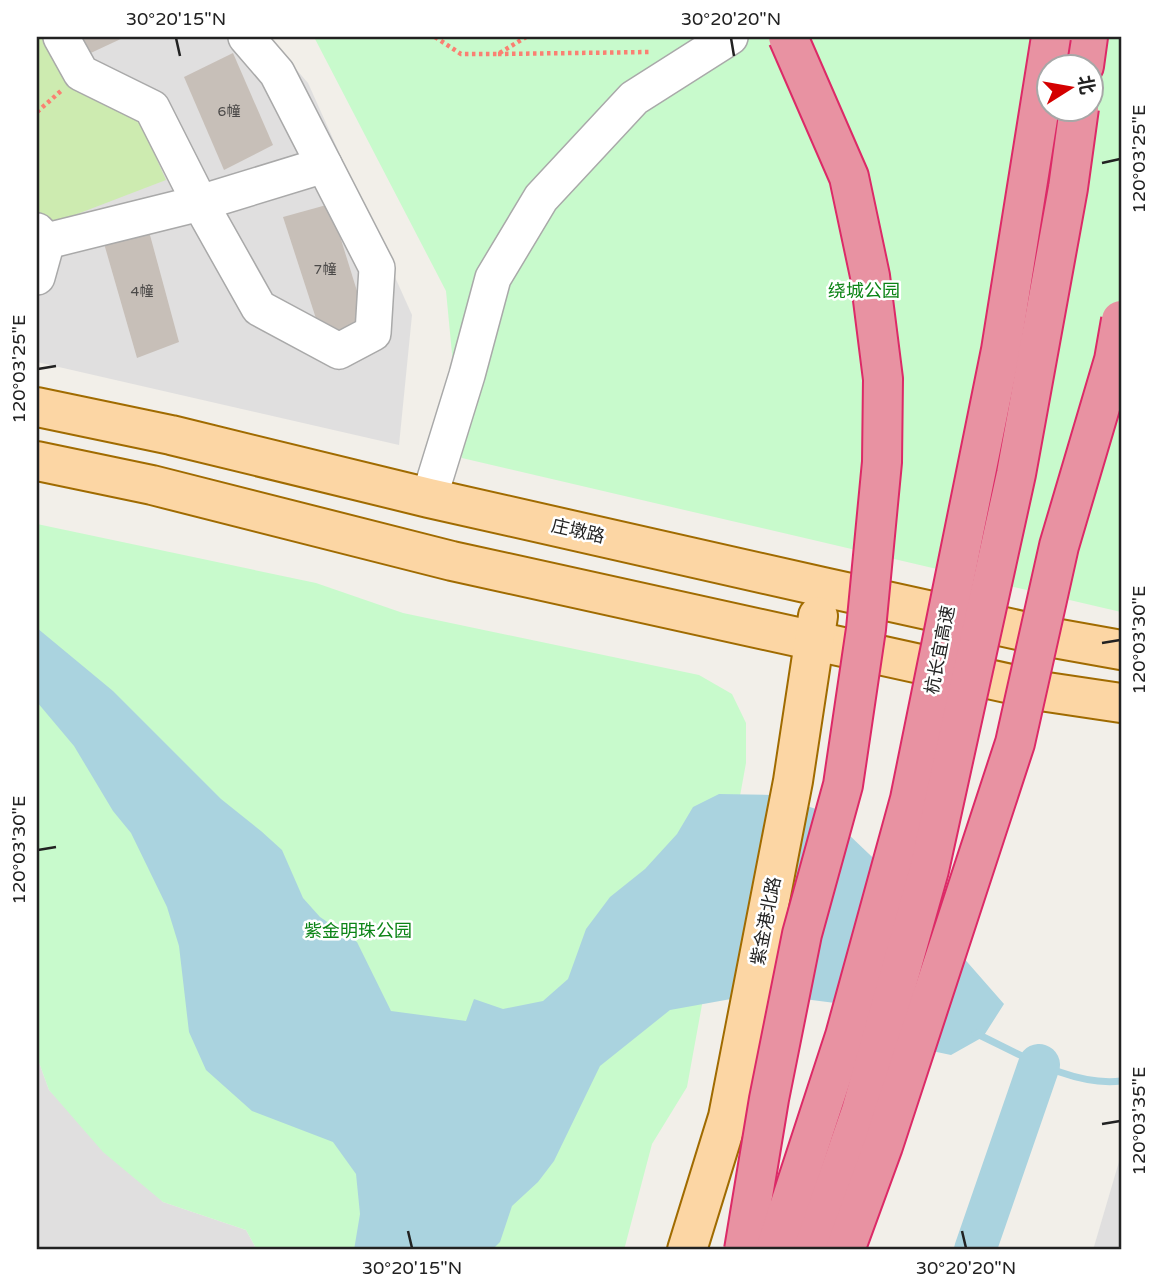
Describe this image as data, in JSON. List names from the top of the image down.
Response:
{
  "streets": {
    "highway": ["杭长宜高速"],
    "main road": ["庄墩路", "紫金港北路"]
  },
  "crossings": [
    ["庄墩路", "紫金港北路"]
  ],
  "parks": ["绕城公园", "紫金明珠公园"],
  "house_numbers": ["6幢", "7幢", "4幢"],
  "north": "right",
  "coordinates": [
    "30°20'15\"N",
    "30°20'20\"N",
    "120°03'25\"E",
    "120°03'30\"E",
    "120°03'35\"E"
  ]
}
